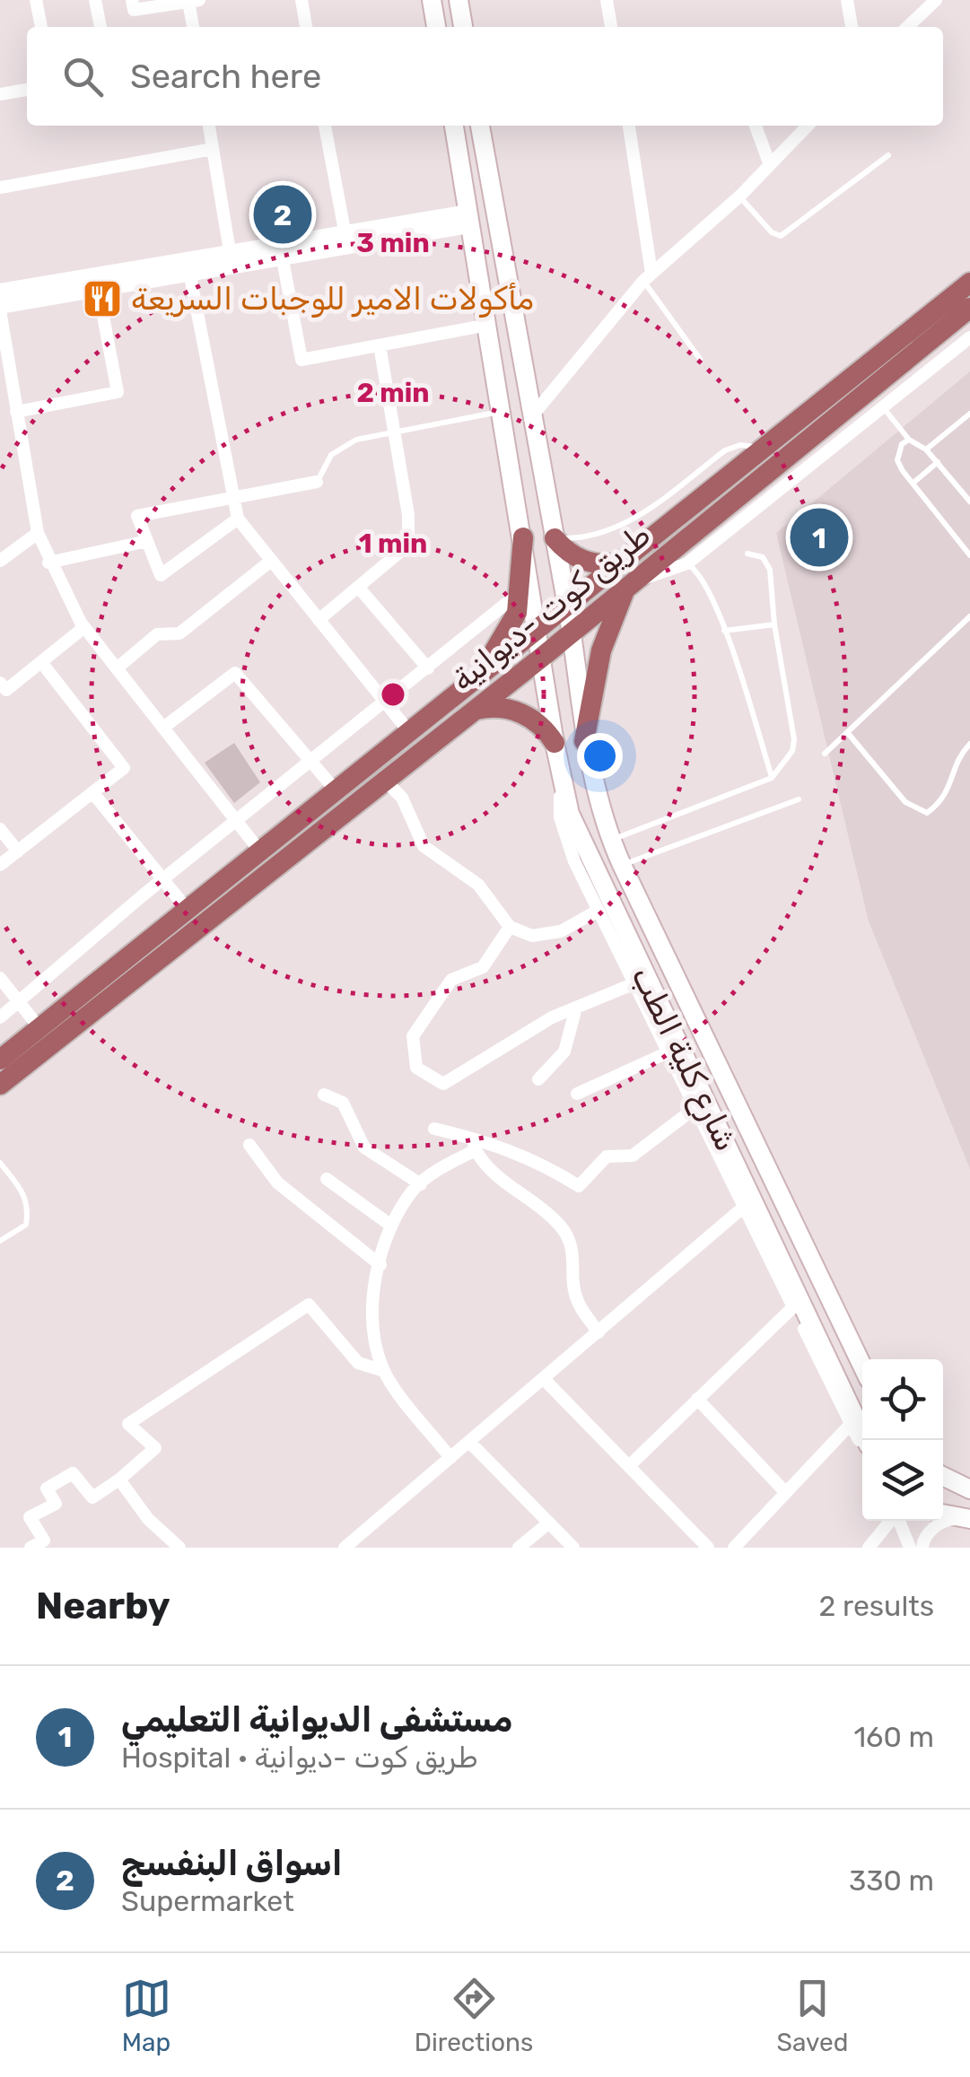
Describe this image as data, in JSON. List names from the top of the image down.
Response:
{
  "streets": {
    "main road": ["طريق كوت -ديوانية", "شارع كلية الطب"]
  },
  "crossings": [
    ["طريق كوت -ديوانية", "شارع كلية الطب"]
  ],
  "places": {
    "restaurant": ["مأكولات الامير للوجبات السريعة"]
  },
  "page": {
    "search": "Search here",
    "pins": ["2", "1"],
    "heading": ["Nearby", "2 results"],
    "list": [
      {
        "mark": "1",
        "name": "مستشفى الديوانية التعليمي",
        "note": "Hospital · طريق كوت -ديوانية",
        "value": "160 m"
      },
      {
        "mark": "2",
        "name": "اسواق البنفسج",
        "note": "Supermarket",
        "value": "330 m"
      }
    ],
    "nav": ["Map", "Directions", "Saved"]
  },
  "rings": ["3 min", "2 min", "1 min"]
}
